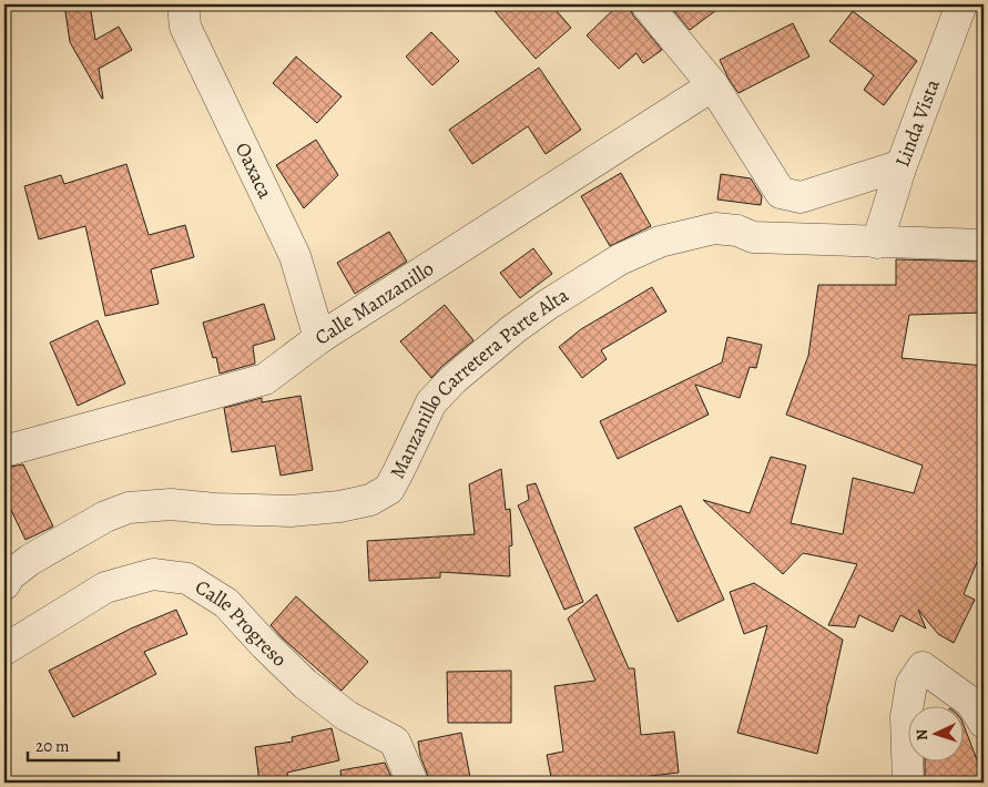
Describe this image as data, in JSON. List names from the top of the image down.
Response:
{
  "streets": {
    "street": [
      "Linda Vista",
      "Oaxaca",
      "Calle Manzanillo",
      "Manzanillo Carretera Parte Alta",
      "Calle Progreso"
    ]
  },
  "crossings": [
    ["Linda Vista", "Manzanillo Carretera Parte Alta"],
    ["Oaxaca", "Calle Manzanillo"]
  ],
  "scale_bar": "20 m",
  "north": "left"
}
